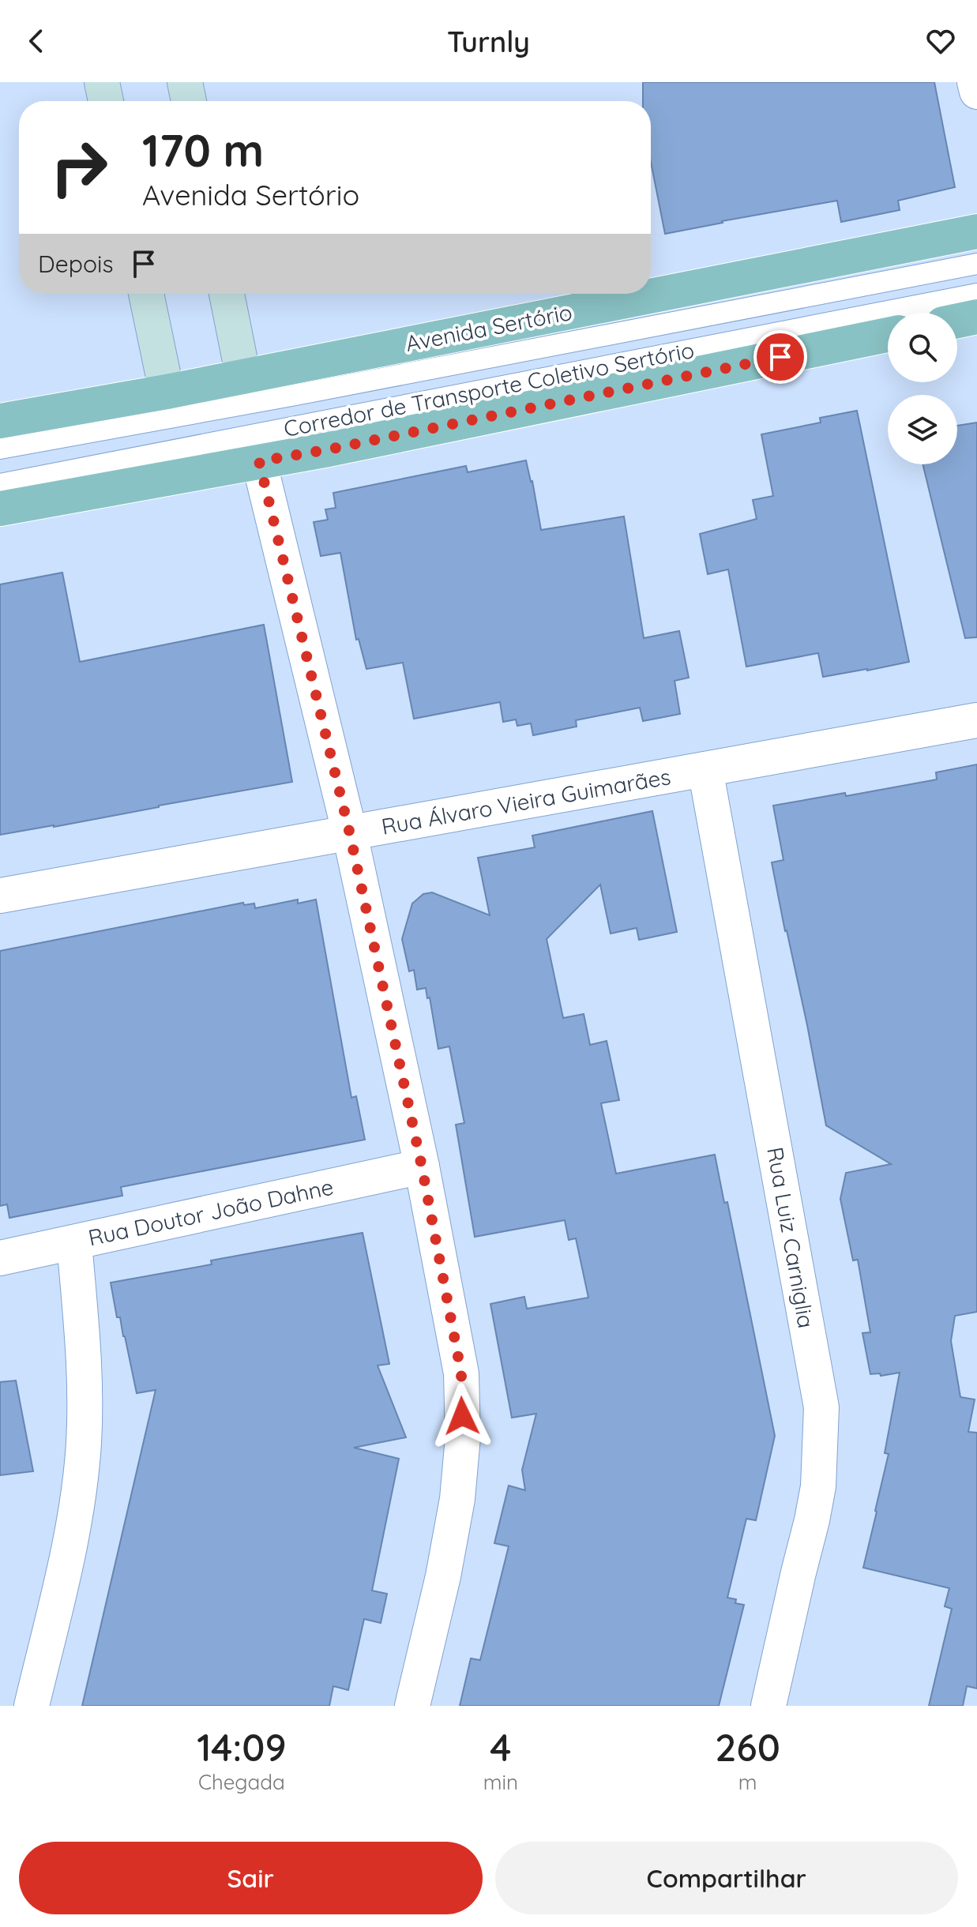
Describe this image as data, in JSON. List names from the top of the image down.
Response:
{
  "streets": {
    "main road": ["Avenida Sertório"],
    "street": ["Rua Álvaro Vieira Guimarães", "Rua Doutor João Dahne", "Rua Luiz Carniglia"],
    "lane": ["Corredor de Transporte Coletivo Sertório"]
  },
  "crossings": [
    ["Rua Álvaro Vieira Guimarães", "Rua Luiz Carniglia"]
  ],
  "page": {
    "header": "Turnly",
    "turn": ["170 m", "Avenida Sertório"],
    "then": "Depois",
    "eta": [
      "14:09",
      "Chegada",
      "4",
      "min",
      "260",
      "m"
    ],
    "buttons": ["Sair", "Compartilhar"]
  }
}
